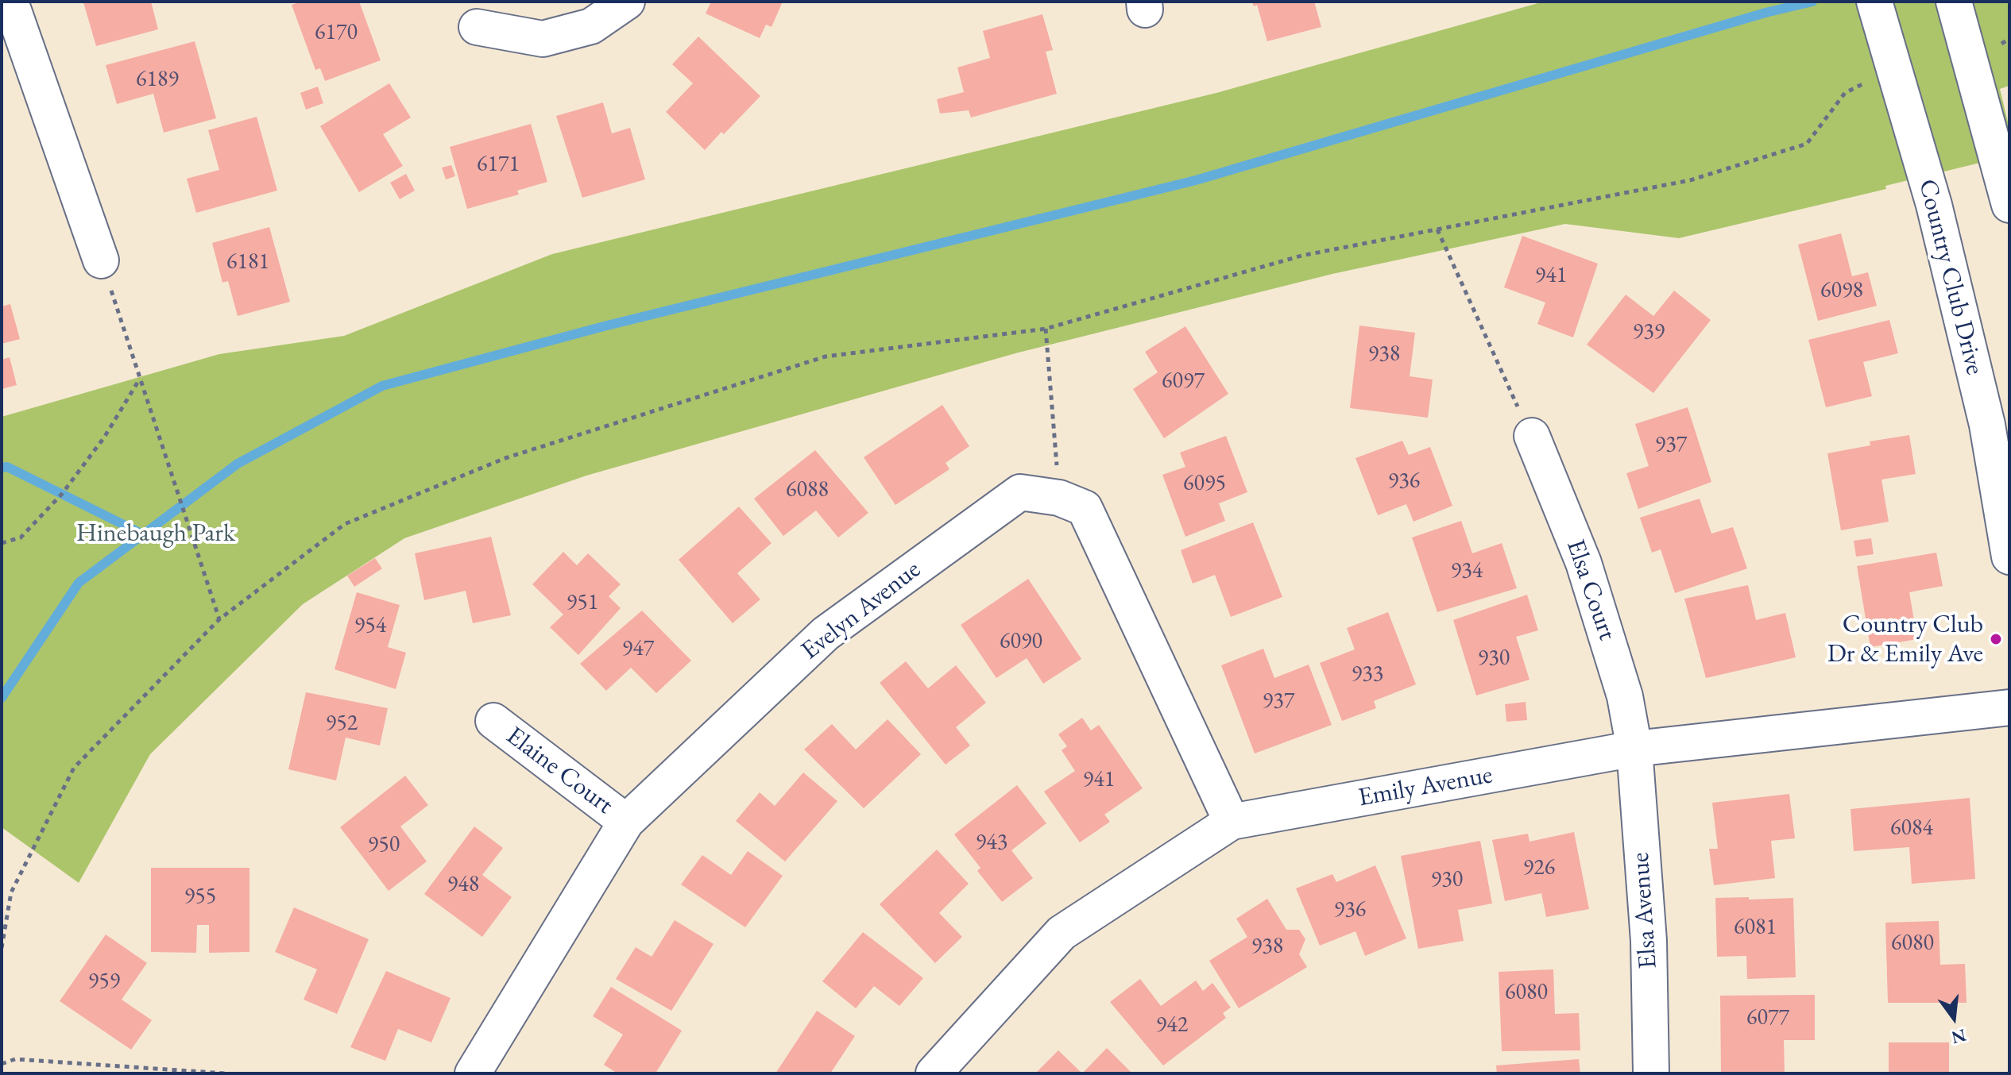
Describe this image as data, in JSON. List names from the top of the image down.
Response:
{
  "streets": {
    "street": [
      "Country Club Drive",
      "Elsa Court",
      "Evelyn Avenue",
      "Elaine Court",
      "Emily Avenue",
      "Elsa Avenue"
    ]
  },
  "crossings": [
    ["Elsa Court", "Emily Avenue"],
    ["Elsa Court", "Elsa Avenue"],
    ["Evelyn Avenue", "Elaine Court"],
    ["Evelyn Avenue", "Emily Avenue"],
    ["Emily Avenue", "Elsa Avenue"]
  ],
  "parks": ["Hinebaugh Park"],
  "places": ["Country Club Dr & Emily Ave"],
  "house_numbers": [
    "6170",
    "6189",
    "6171",
    "6181",
    "941",
    "6098",
    "939",
    "938",
    "6097",
    "937",
    "936",
    "6095",
    "6088",
    "934",
    "951",
    "954",
    "6090",
    "947",
    "930",
    "933",
    "937",
    "952",
    "941",
    "6084",
    "943",
    "950",
    "926",
    "930",
    "948",
    "955",
    "936",
    "6081",
    "6080",
    "938",
    "959",
    "6080",
    "6077",
    "942"
  ],
  "north": "bottom"
}
